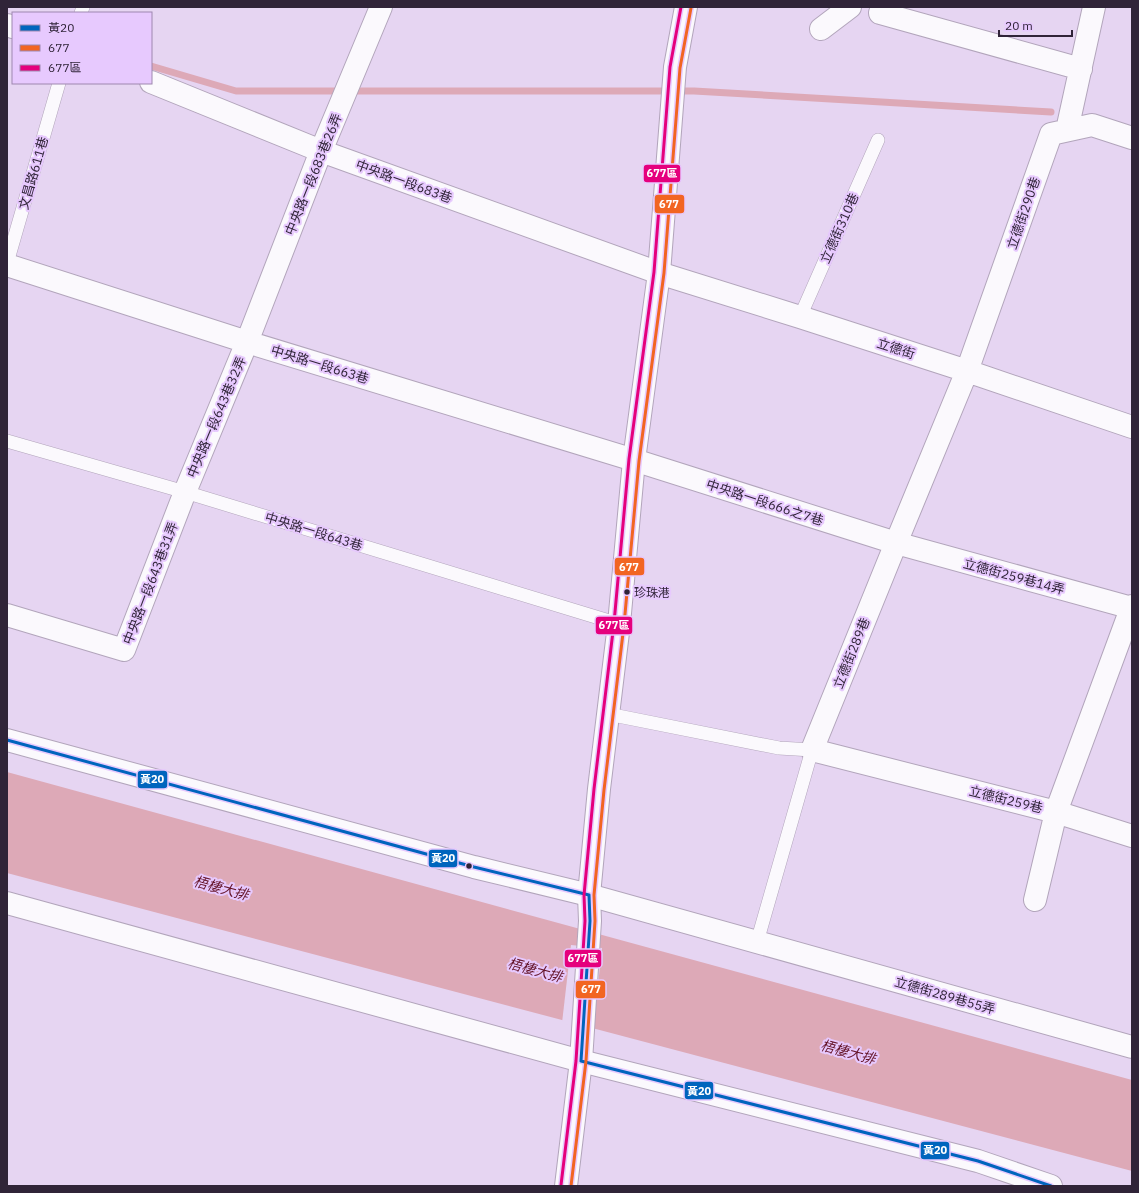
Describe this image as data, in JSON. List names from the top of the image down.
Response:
{
  "streets": {
    "street": [
      "中央路一段683巷26弄",
      "中央路一段683巷",
      "立德街290巷",
      "立德街",
      "中央路一段663巷",
      "中央路一段643巷32弄",
      "中央路一段666之7巷",
      "立德街259巷14弄",
      "中央路一段643巷31弄",
      "立德街289巷",
      "立德街259巷",
      "立德街289巷55弄"
    ],
    "lane": ["文昌路611巷", "立德街310巷", "中央路一段643巷"]
  },
  "crossings": [
    ["文昌路611巷", "中央路一段663巷"],
    ["中央路一段683巷26弄", "中央路一段683巷"],
    ["中央路一段683巷26弄", "中央路一段663巷"],
    ["中央路一段683巷26弄", "中央路一段643巷32弄"],
    ["中央路一段683巷", "立德街"],
    ["立德街290巷", "立德街"],
    ["立德街290巷", "立德街289巷"],
    ["立德街310巷", "立德街"],
    ["立德街", "立德街289巷"],
    ["中央路一段663巷", "中央路一段643巷32弄"],
    ["中央路一段663巷", "中央路一段666之7巷"],
    ["中央路一段643巷32弄", "中央路一段643巷"],
    ["中央路一段643巷32弄", "中央路一段643巷31弄"],
    ["中央路一段666之7巷", "立德街259巷14弄"],
    ["中央路一段666之7巷", "立德街289巷"],
    ["中央路一段643巷", "中央路一段643巷31弄"],
    ["立德街259巷14弄", "立德街289巷"],
    ["立德街259巷14弄", "立德街259巷"],
    ["立德街289巷", "立德街259巷"],
    ["立德街289巷", "立德街289巷55弄"]
  ],
  "water": ["梧棲大排"],
  "places": ["珍珠港"],
  "lines": ["transit line 677區", "transit line 677", "transit line 黃20"],
  "legend": ["黃20", "677", "677區"],
  "scale_bar": "20 m"
}
